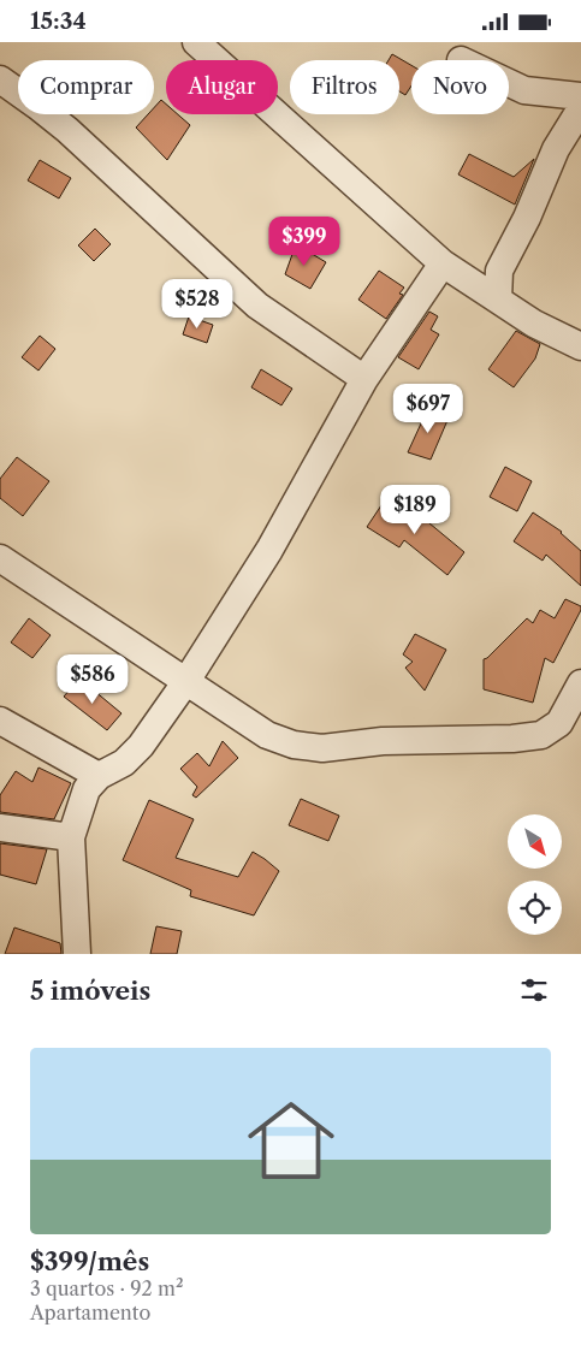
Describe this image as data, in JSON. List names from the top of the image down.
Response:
{
  "north": "bottom right",
  "page": {
    "status": "15:34",
    "chip": [
      "Comprar",
      "Alugar",
      "Filtros",
      "Novo"
    ],
    "price": [
      "$399",
      "$528",
      "$697",
      "$189",
      "$586"
    ],
    "heading": "5 imóveis",
    "list": [
      {
        "name": "$399/mês",
        "note": "3 quartos · 92 m² · Apartamento"
      }
    ]
  }
}
